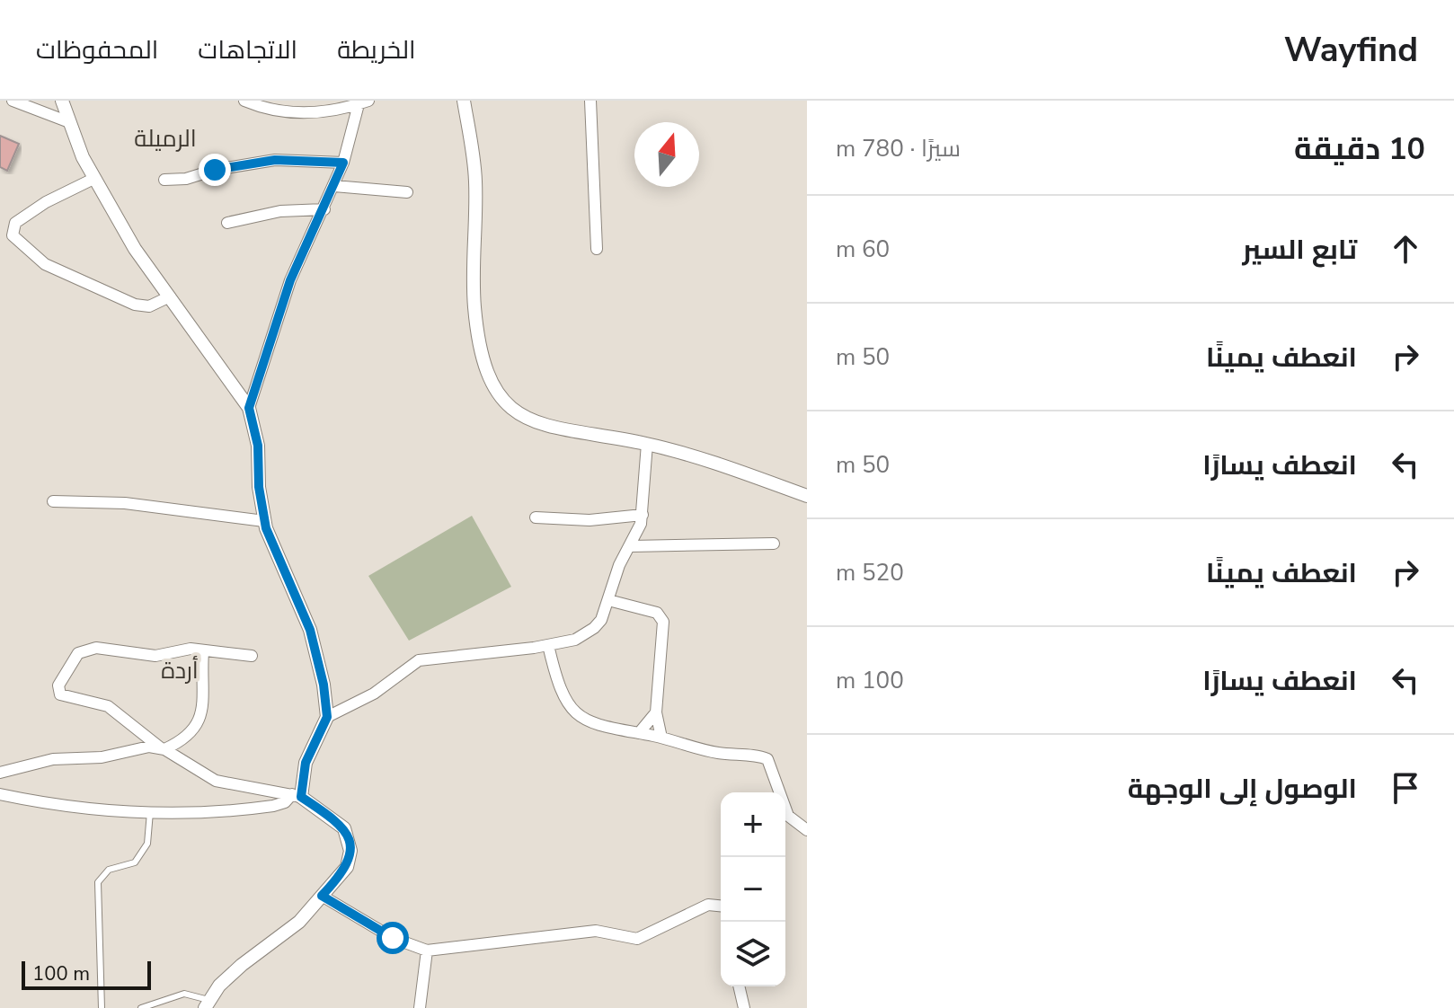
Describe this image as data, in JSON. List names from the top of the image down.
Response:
{
  "districts": ["الرميلة", "أردة"],
  "scale_bar": "100 m",
  "north": "top",
  "page": {
    "header": "Wayfind",
    "nav": ["الخريطة", "الاتجاهات", "المحفوظات"],
    "heading": ["10 دقيقة", "سيرًا · 780 m"],
    "list": [
      ["تابع السير", "60 m"],
      ["انعطف يمينًا", "50 m"],
      ["انعطف يسارًا", "50 m"],
      ["انعطف يمينًا", "520 m"],
      ["انعطف يسارًا", "100 m"],
      "الوصول إلى الوجهة"
    ],
    "map_buttons": ["+", "−"],
    "scale": "100 m"
  }
}
